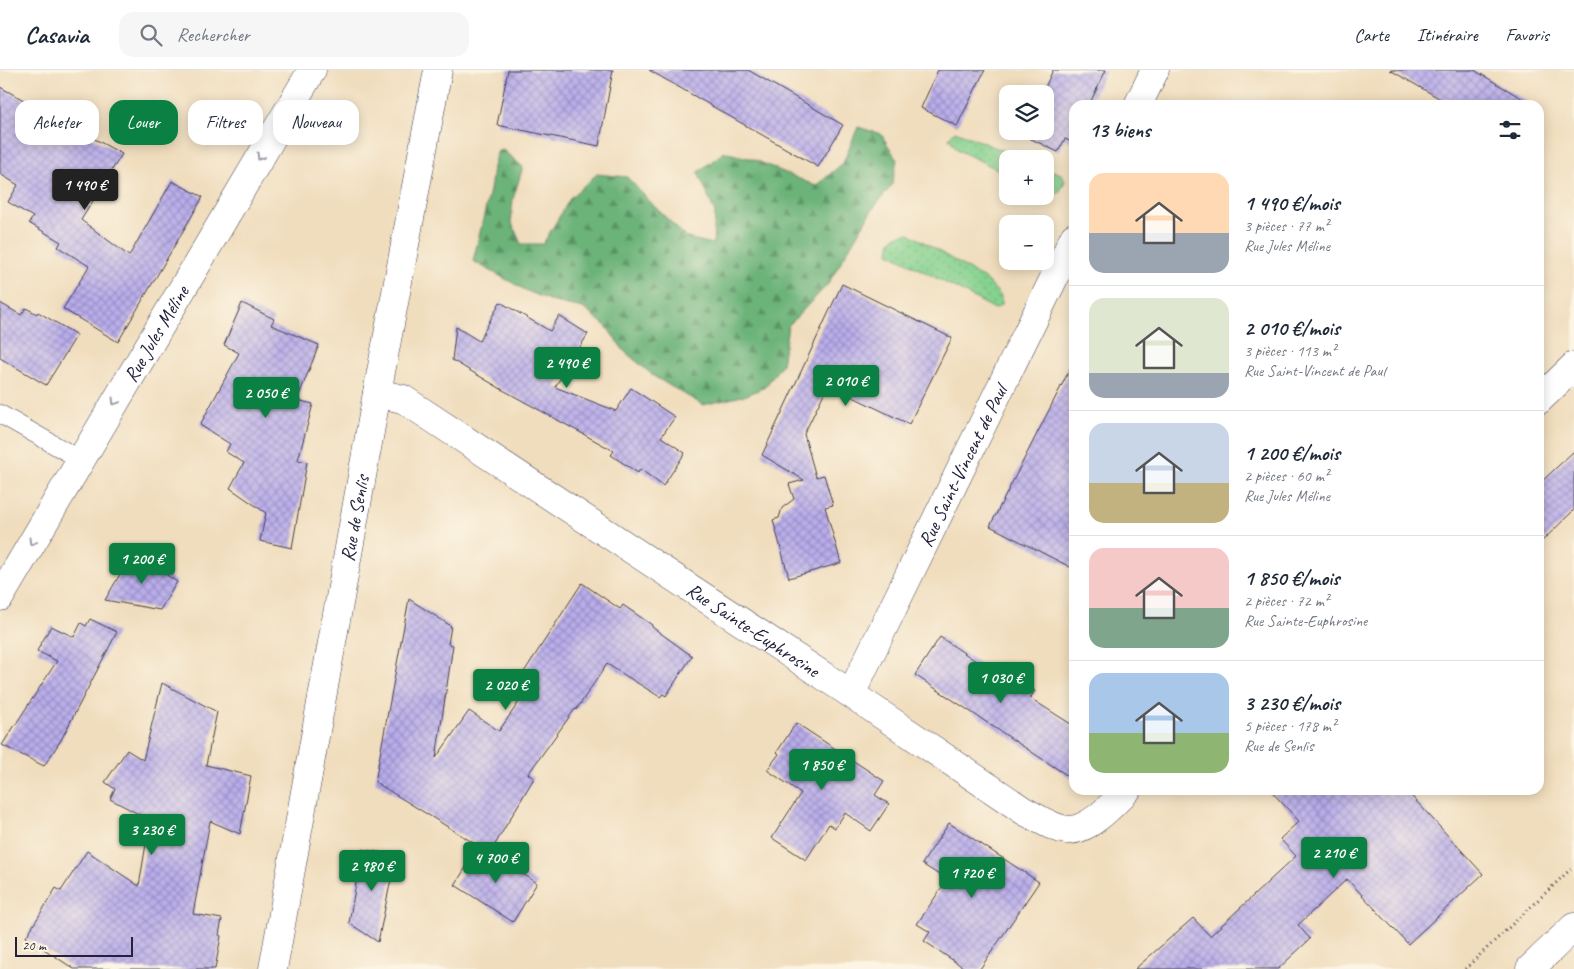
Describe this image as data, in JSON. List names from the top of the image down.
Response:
{
  "streets": {
    "street": [
      "Rue Jules Méline",
      "Rue Saint-Vincent de Paul",
      "Rue de Senlis",
      "Rue Sainte-Euphrosine"
    ]
  },
  "crossings": [
    ["Rue Saint-Vincent de Paul", "Rue Sainte-Euphrosine"],
    ["Rue de Senlis", "Rue Sainte-Euphrosine"]
  ],
  "one_way": ["Rue Jules Méline"],
  "scale_bar": "20 m",
  "page": {
    "header": "Casavia",
    "search": "Rechercher",
    "nav": ["Carte", "Itinéraire", "Favoris"],
    "map_buttons": ["+", "−"],
    "chip": [
      "Acheter",
      "Louer",
      "Filtres",
      "Nouveau"
    ],
    "heading": "13 biens",
    "list": [
      {
        "name": "1 490 €/mois",
        "note": "3 pièces · 77 m² · Rue Jules Méline"
      },
      {
        "name": "2 010 €/mois",
        "note": "3 pièces · 113 m² · Rue Saint-Vincent de Paul"
      },
      {
        "name": "1 200 €/mois",
        "note": "2 pièces · 60 m² · Rue Jules Méline"
      },
      {
        "name": "1 850 €/mois",
        "note": "2 pièces · 72 m² · Rue Sainte-Euphrosine"
      },
      {
        "name": "3 230 €/mois",
        "note": "5 pièces · 178 m² · Rue de Senlis"
      }
    ],
    "price": [
      "1 490 €",
      "2 490 €",
      "2 010 €",
      "2 050 €",
      "1 200 €",
      "1 030 €",
      "2 020 €",
      "1 850 €",
      "3 230 €",
      "2 210 €",
      "4 700 €",
      "2 980 €",
      "1 720 €"
    ],
    "scale": "20 m"
  }
}
